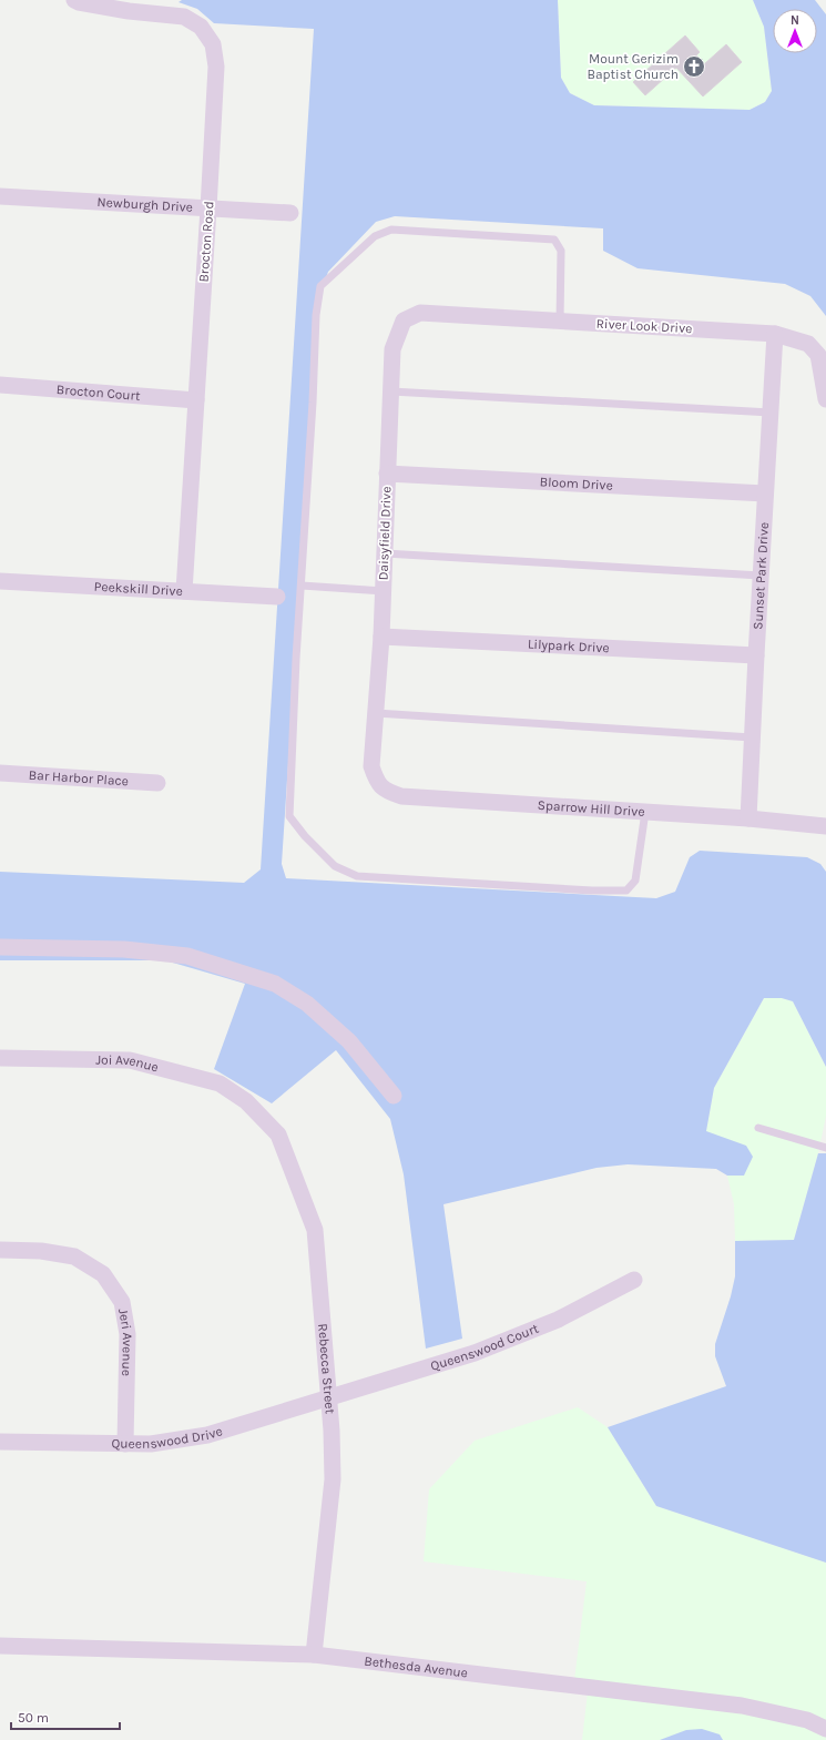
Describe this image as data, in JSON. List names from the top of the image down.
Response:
{
  "streets": {
    "street": [
      "Newburgh Drive",
      "Brocton Road",
      "River Look Drive",
      "Brocton Court",
      "Bloom Drive",
      "Daisyfield Drive",
      "Sunset Park Drive",
      "Peekskill Drive",
      "Lilypark Drive",
      "Bar Harbor Place",
      "Sparrow Hill Drive",
      "Joi Avenue",
      "Jeri Avenue",
      "Queenswood Court",
      "Rebecca Street",
      "Queenswood Drive",
      "Bethesda Avenue"
    ]
  },
  "crossings": [
    ["Newburgh Drive", "Brocton Road"],
    ["Brocton Road", "Brocton Court"],
    ["Brocton Road", "Peekskill Drive"],
    ["River Look Drive", "Daisyfield Drive"],
    ["River Look Drive", "Sunset Park Drive"],
    ["Bloom Drive", "Daisyfield Drive"],
    ["Bloom Drive", "Sunset Park Drive"],
    ["Daisyfield Drive", "Lilypark Drive"],
    ["Daisyfield Drive", "Sparrow Hill Drive"],
    ["Sunset Park Drive", "Lilypark Drive"],
    ["Sunset Park Drive", "Sparrow Hill Drive"],
    ["Joi Avenue", "Rebecca Street"],
    ["Jeri Avenue", "Queenswood Drive"],
    ["Queenswood Court", "Rebecca Street"],
    ["Queenswood Court", "Queenswood Drive"],
    ["Rebecca Street", "Queenswood Drive"],
    ["Rebecca Street", "Bethesda Avenue"]
  ],
  "places": {
    "church": ["Mount Gerizim Baptist Church"]
  },
  "scale_bar": "50 m",
  "north": "top"
}
